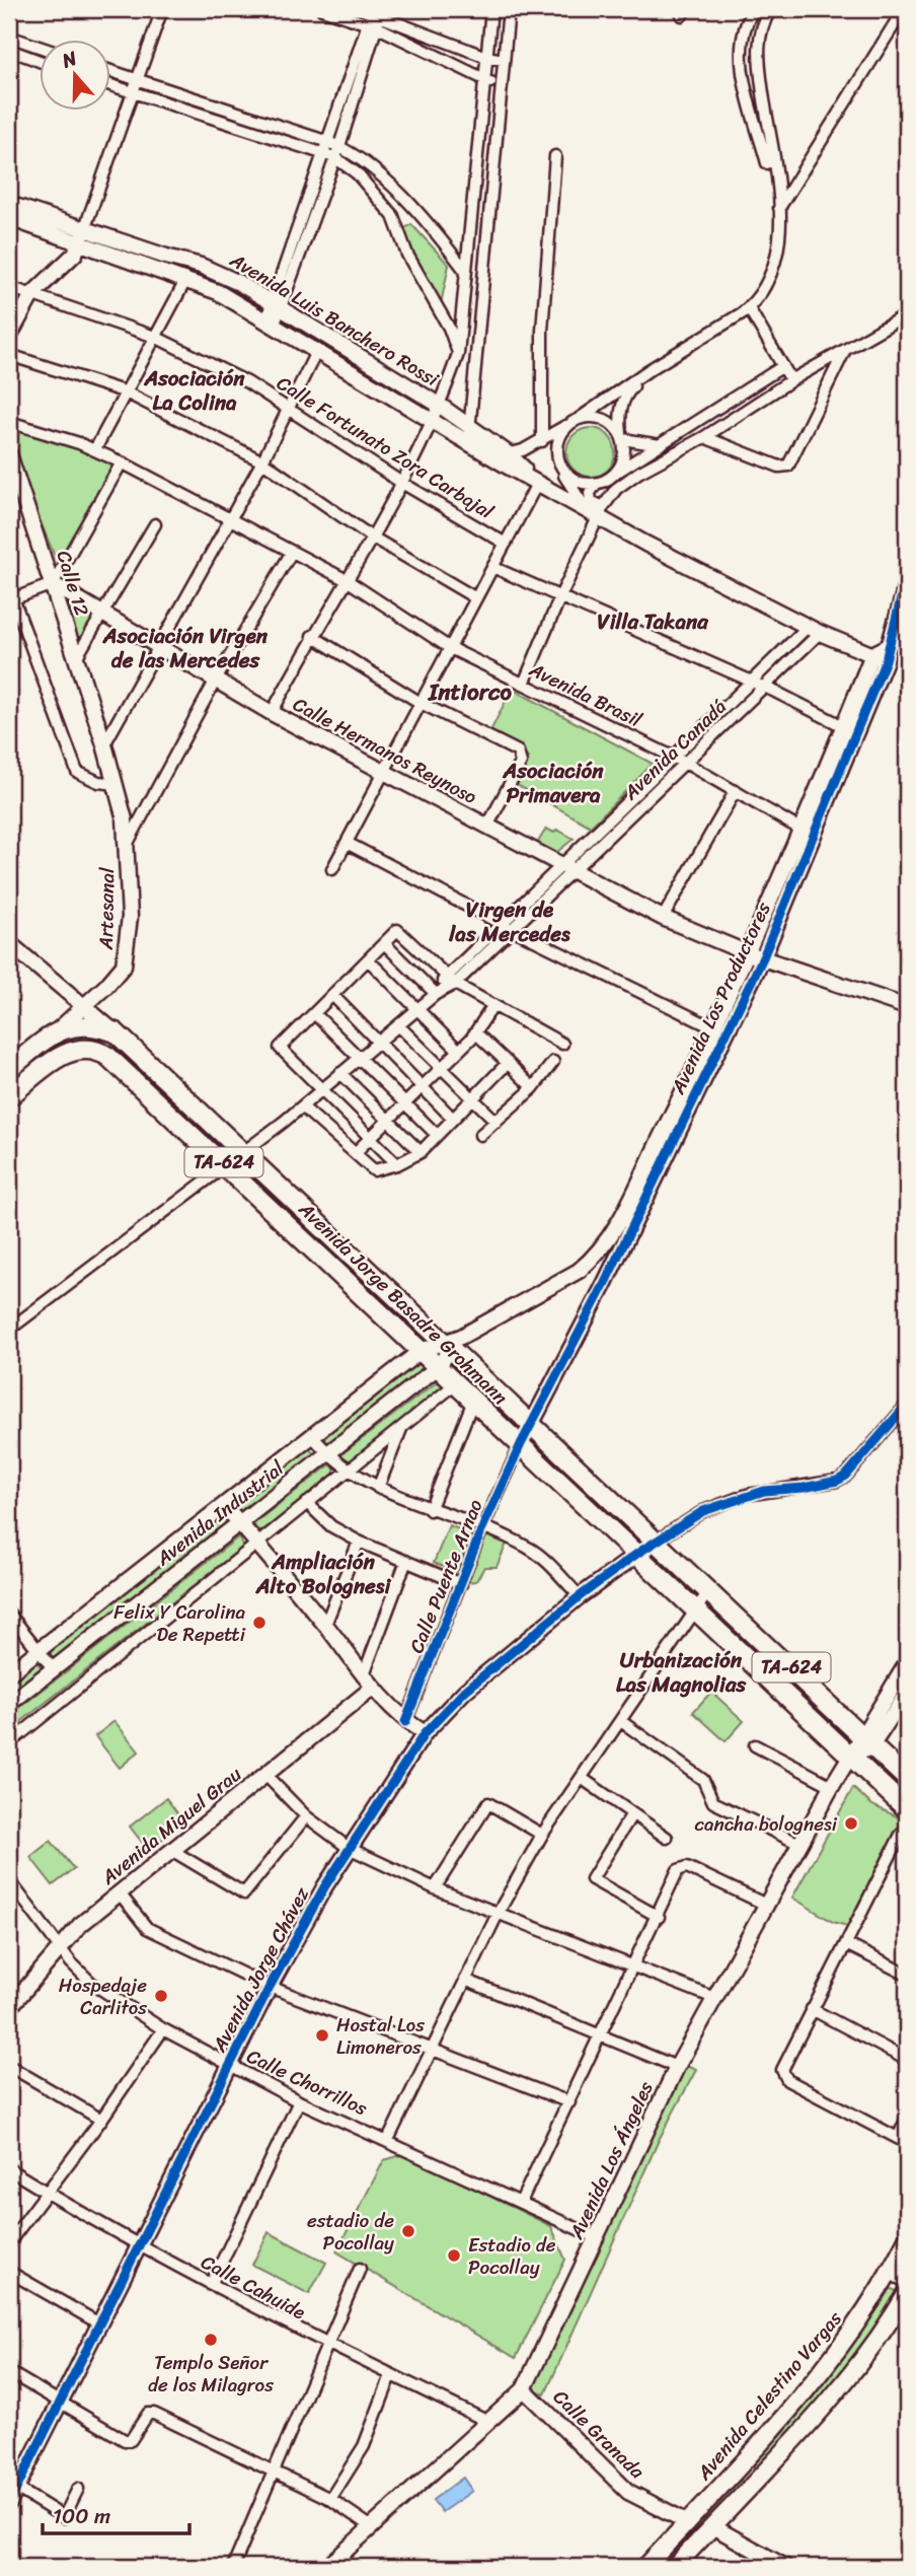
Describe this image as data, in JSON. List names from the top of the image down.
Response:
{
  "streets": {
    "highway": ["TA-624", "Avenida Jorge Basadre Grohmann"],
    "main road": ["Avenida Celestino Vargas"],
    "street": [
      "Avenida Luis Banchero Rossi",
      "Calle Fortunato Zora Carbajal",
      "Calle 12",
      "Avenida Brasil",
      "Avenida Canadá",
      "Calle Hermanos Reynoso",
      "Artesanal",
      "Avenida Los Productores",
      "Avenida Industrial",
      "Calle Puente Arnao",
      "Avenida Miguel Grau",
      "Avenida Jorge Chávez",
      "Calle Chorrillos",
      "Avenida Los Ángeles",
      "Calle Cahuide",
      "Calle Granada"
    ]
  },
  "crossings": [
    ["Avenida Luis Banchero Rossi", "Avenida Canadá"],
    ["Avenida Luis Banchero Rossi", "Avenida Los Productores"],
    ["Calle 12", "Calle Hermanos Reynoso"],
    ["Calle 12", "Artesanal"],
    ["Avenida Brasil", "Avenida Canadá"],
    ["Avenida Brasil", "Avenida Los Productores"],
    ["Avenida Canadá", "Calle Hermanos Reynoso"],
    ["Calle Hermanos Reynoso", "Avenida Los Productores"],
    ["Avenida Los Productores", "Avenida Jorge Basadre Grohmann"],
    ["Avenida Los Productores", "Avenida Industrial"],
    ["Avenida Los Productores", "Calle Puente Arnao"],
    ["Avenida Jorge Basadre Grohmann", "Avenida Industrial"],
    ["Avenida Jorge Basadre Grohmann", "Calle Puente Arnao"],
    ["Avenida Jorge Basadre Grohmann", "Avenida Jorge Chávez"],
    ["Avenida Jorge Basadre Grohmann", "Avenida Los Ángeles"],
    ["Avenida Miguel Grau", "Calle Chorrillos"],
    ["Avenida Jorge Chávez", "Calle Chorrillos"],
    ["Avenida Jorge Chávez", "Calle Cahuide"],
    ["Calle Chorrillos", "Avenida Los Ángeles"],
    ["Avenida Los Ángeles", "Calle Cahuide"],
    ["Avenida Los Ángeles", "Calle Granada"],
    ["Avenida Celestino Vargas", "Calle Granada"]
  ],
  "districts": [
    "Asociación La Colina",
    "Villa Takana",
    "Asociación Virgen de las Mercedes",
    "Intiorco",
    "Asociación Primavera",
    "Virgen de las Mercedes",
    "Ampliación Alto Bolognesi",
    "Urbanización Las Magnolias"
  ],
  "places": [
    "Felix Y Carolina De Repetti",
    "cancha bolognesi",
    "Hospedaje Carlitos",
    "Hostal Los Limoneros",
    "estadio de Pocollay",
    "Estadio de Pocollay",
    "Templo Señor de los Milagros"
  ],
  "scale_bar": "100 m",
  "north": "top"
}
